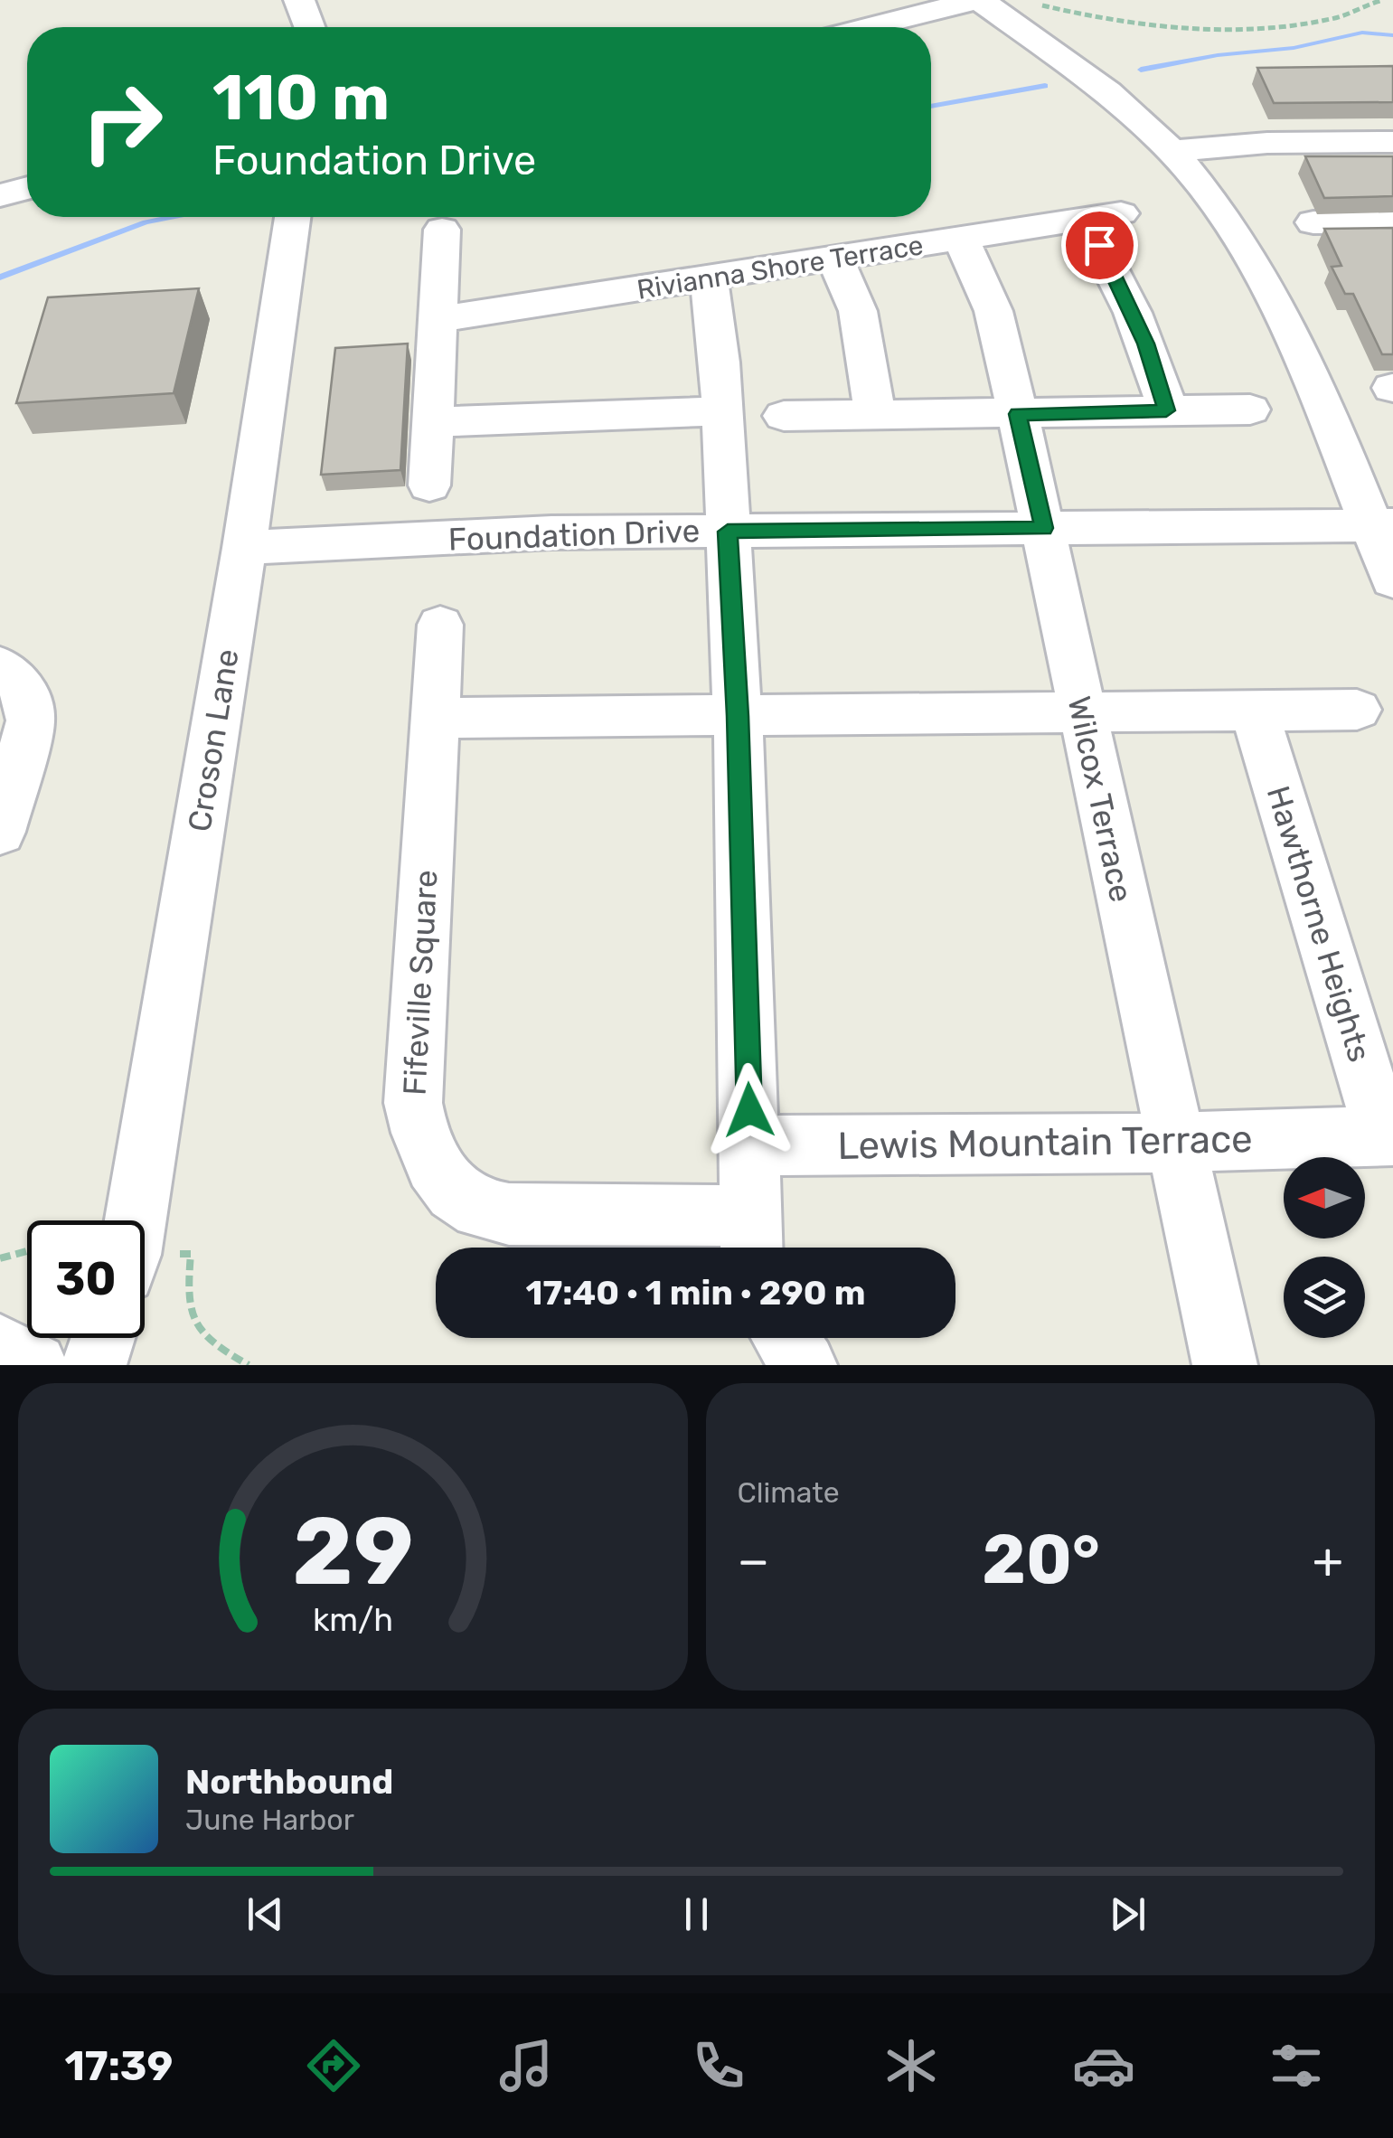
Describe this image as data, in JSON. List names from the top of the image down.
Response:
{
  "streets": {
    "street": [
      "Rivianna Shore Terrace",
      "Foundation Drive",
      "Croson Lane",
      "Wilcox Terrace",
      "Hawthorne Heights",
      "Fifeville Square",
      "Lewis Mountain Terrace"
    ]
  },
  "crossings": [
    ["Rivianna Shore Terrace", "Wilcox Terrace"],
    ["Foundation Drive", "Croson Lane"],
    ["Foundation Drive", "Wilcox Terrace"],
    ["Wilcox Terrace", "Lewis Mountain Terrace"],
    ["Hawthorne Heights", "Lewis Mountain Terrace"]
  ],
  "north": "left",
  "page": {
    "turn": ["110 m", "Foundation Drive"],
    "limit": "30",
    "trip": "17:40 · 1 min · 290 m",
    "tile": "Climate",
    "heat": ["−", "20°", "+"],
    "song": ["Northbound", "June Harbor"],
    "tabs": "17:39",
    "gauge": ["29", "km/h"]
  }
}
